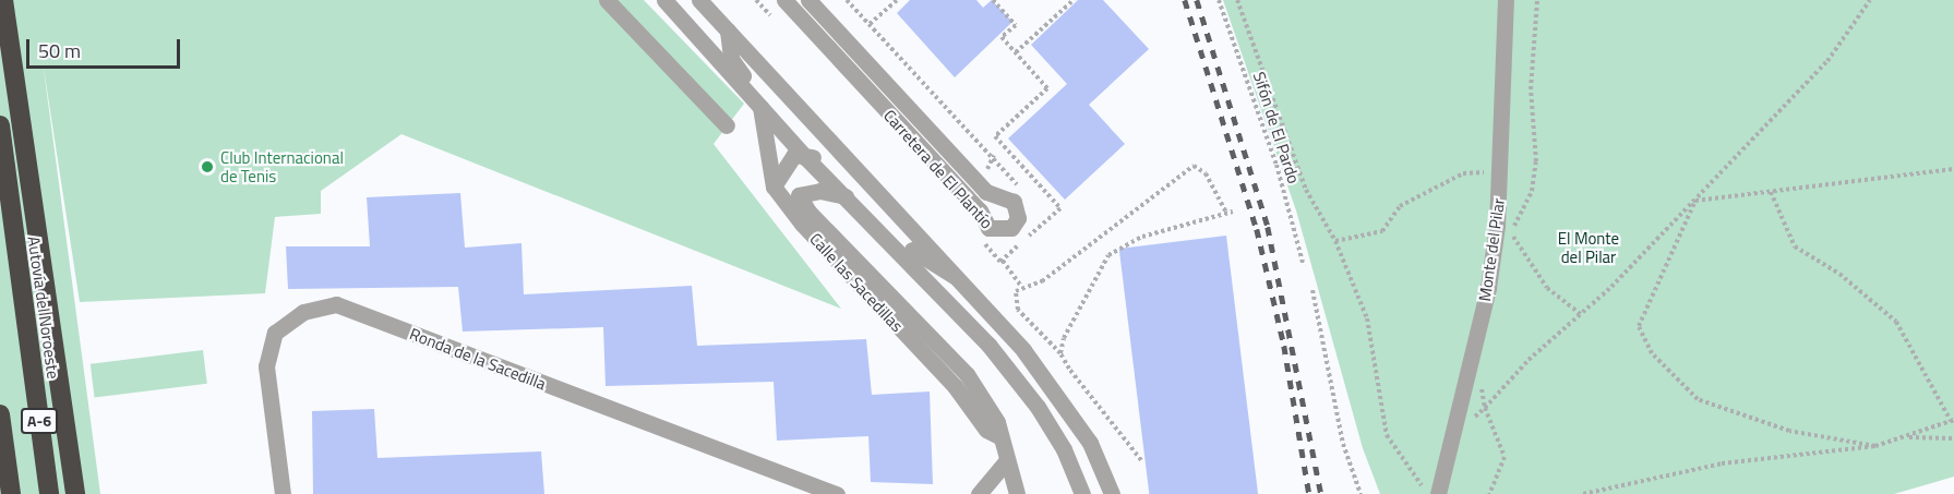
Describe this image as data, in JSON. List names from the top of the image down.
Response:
{
  "streets": {
    "highway": ["Autovía del Noroeste", "A-6"],
    "street": [
      "Carretera de El Plantío",
      "Monte del Pilar",
      "Calle las Sacedillas",
      "Ronda de la Sacedilla"
    ],
    "path": ["Sifón de El Pardo"]
  },
  "parks": ["El Monte del Pilar"],
  "places": ["Club Internacional de Tenis"],
  "scale_bar": "50 m"
}
